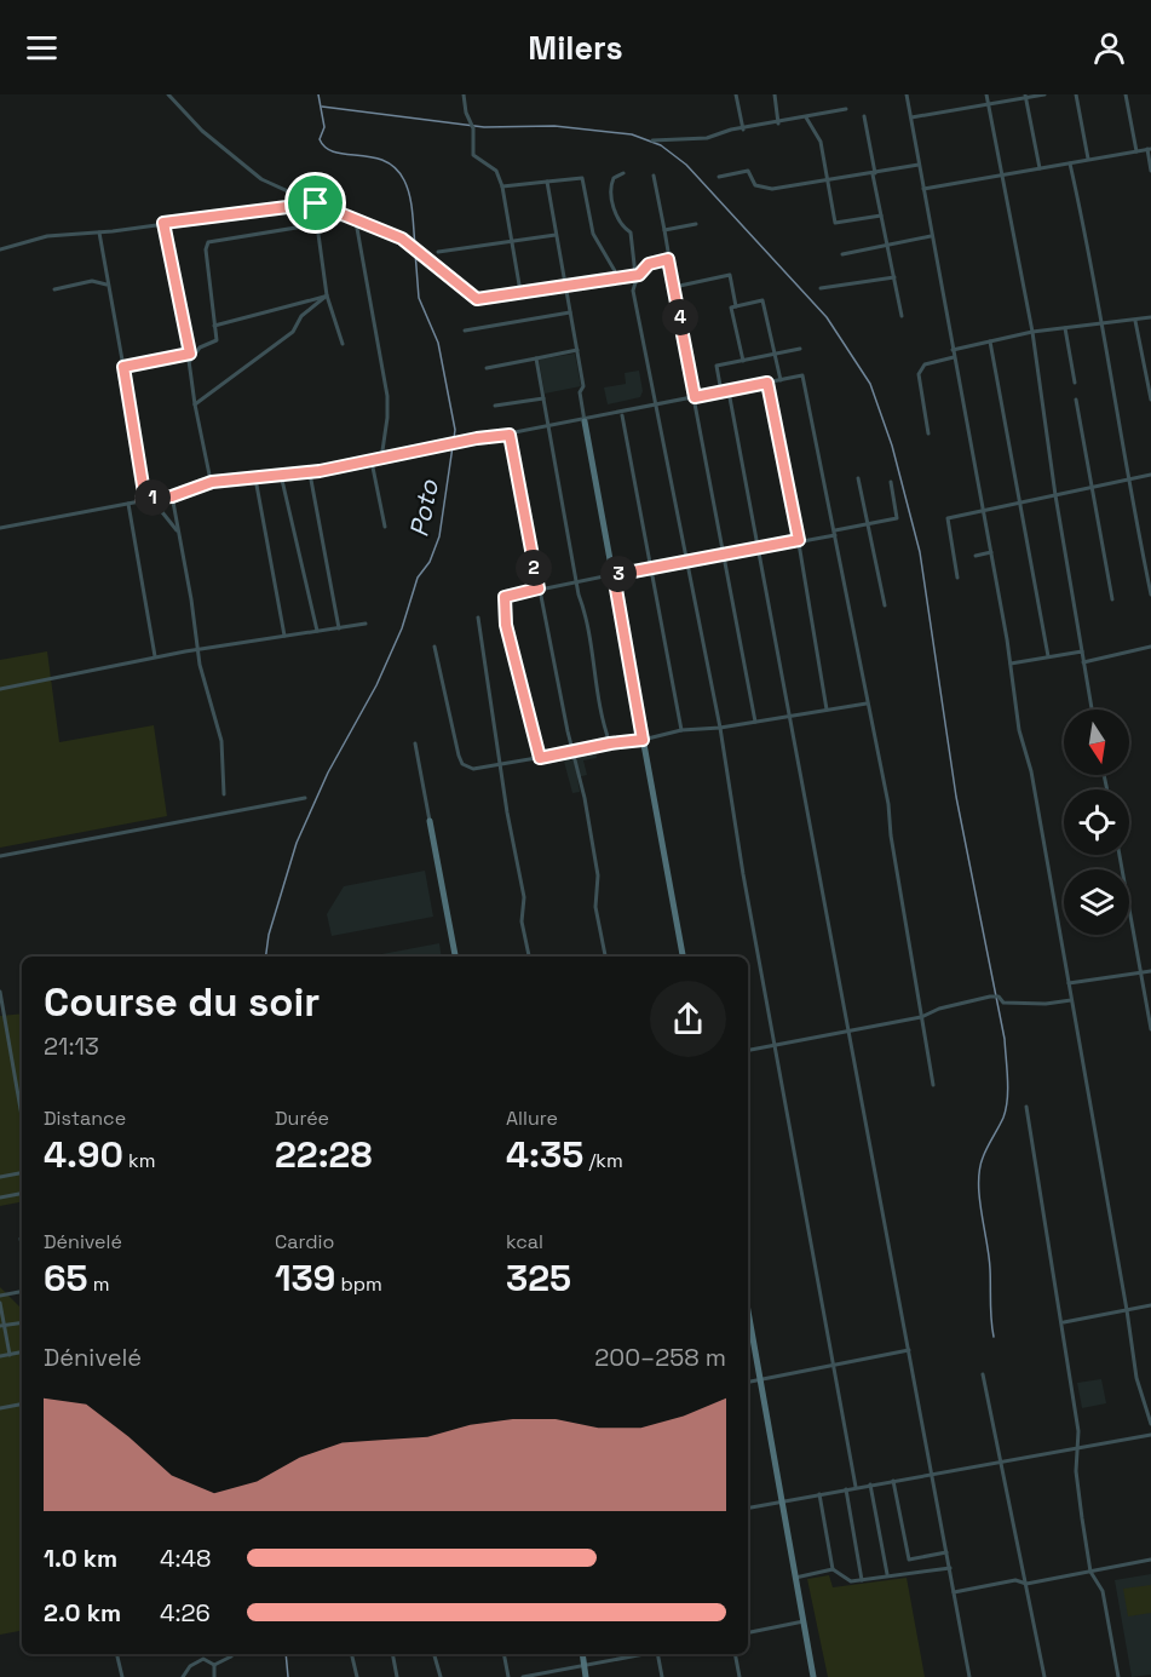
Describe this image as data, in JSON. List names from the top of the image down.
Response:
{
  "water": ["Poto"],
  "north": "bottom",
  "page": {
    "header": "Milers",
    "pins": [
      "4",
      "1",
      "2",
      "3"
    ],
    "heading": ["Course du soir", "21:13"],
    "stats": [
      ["Distance", "4.90 km"],
      ["Durée", "22:28"],
      ["Allure", "4:35 /km"],
      ["Dénivelé", "65 m"],
      ["Cardio", "139 bpm"],
      ["kcal", "325"]
    ],
    "chart": ["Dénivelé", "200–258 m"],
    "list": [
      {
        "name": "1.0 km",
        "note": "4:48"
      },
      {
        "name": "2.0 km",
        "note": "4:26"
      }
    ]
  }
}
